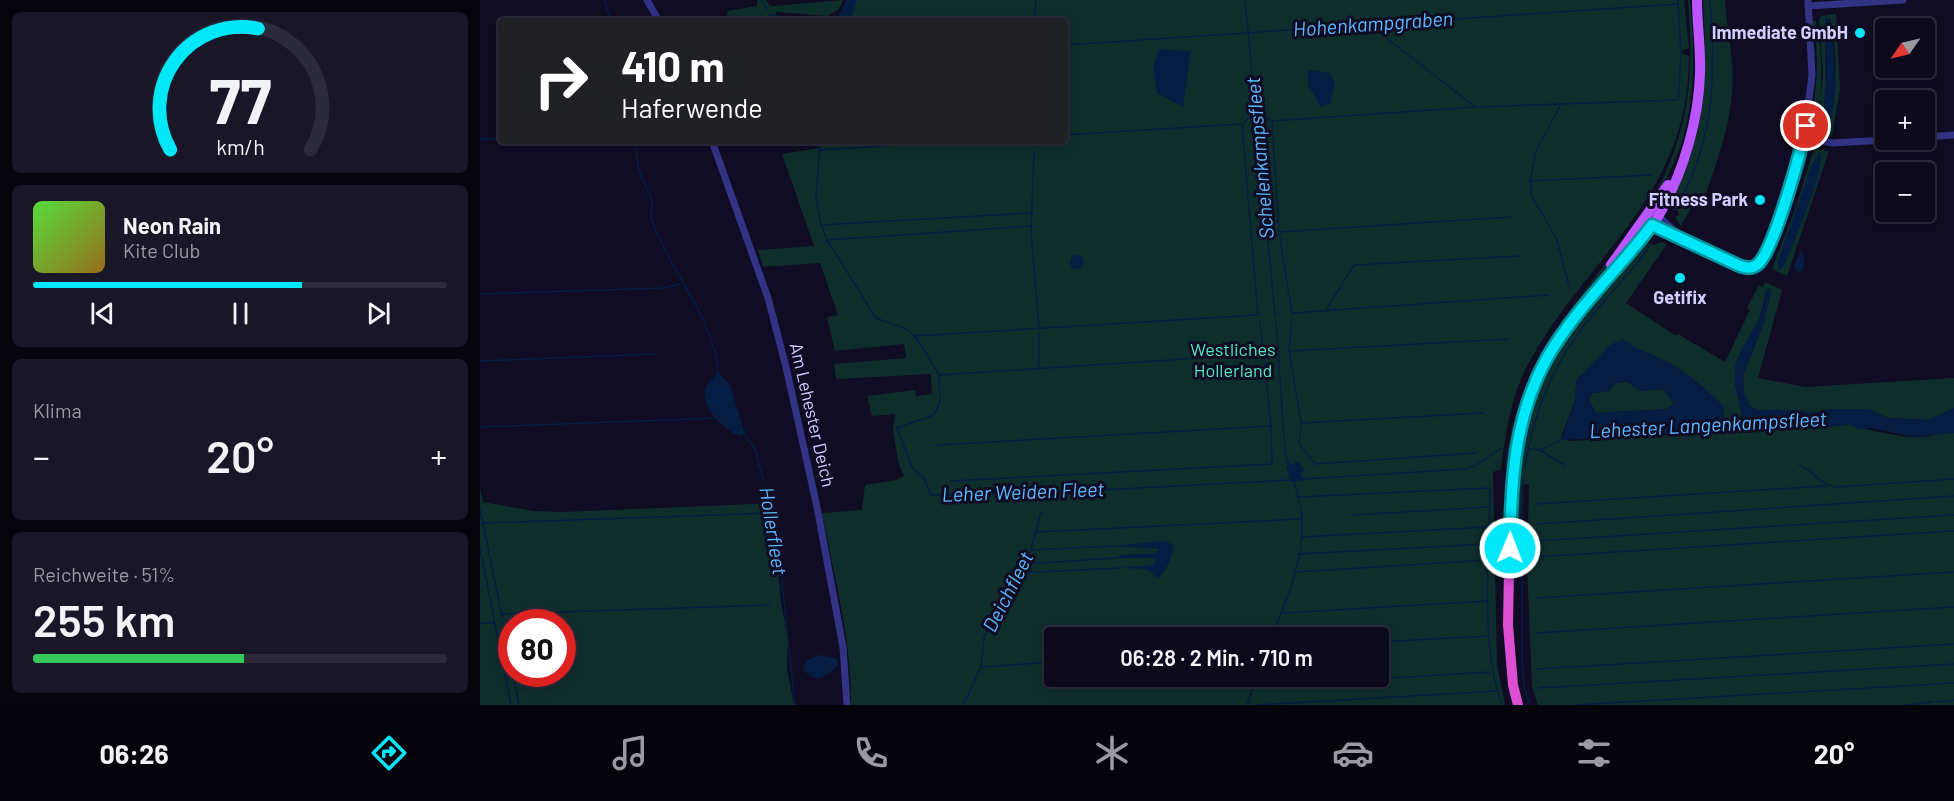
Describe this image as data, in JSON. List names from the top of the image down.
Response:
{
  "streets": {
    "street": ["Am Lehester Deich"]
  },
  "water": [
    "Hohenkampgraben",
    "Schelenkampsfleet",
    "Lehester Langenkampsfleet",
    "Leher Weiden Fleet",
    "Hollerfleet",
    "Deichfleet"
  ],
  "parks": ["Westliches Hollerland"],
  "places": ["Immediate GmbH", "Fitness Park", "Getifix"],
  "north": "bottom left",
  "page": {
    "map_buttons": ["+", "−"],
    "turn": ["410 m", "Haferwende"],
    "song": ["Neon Rain", "Kite Club"],
    "tile": [
      "Klima",
      ["Reichweite · 51%", "255 km"]
    ],
    "heat": ["−", "20°", "+"],
    "limit": "80",
    "trip": "06:28 · 2 Min. · 710 m",
    "tabs": ["06:26", "20°"],
    "gauge": ["77", "km/h"]
  }
}
